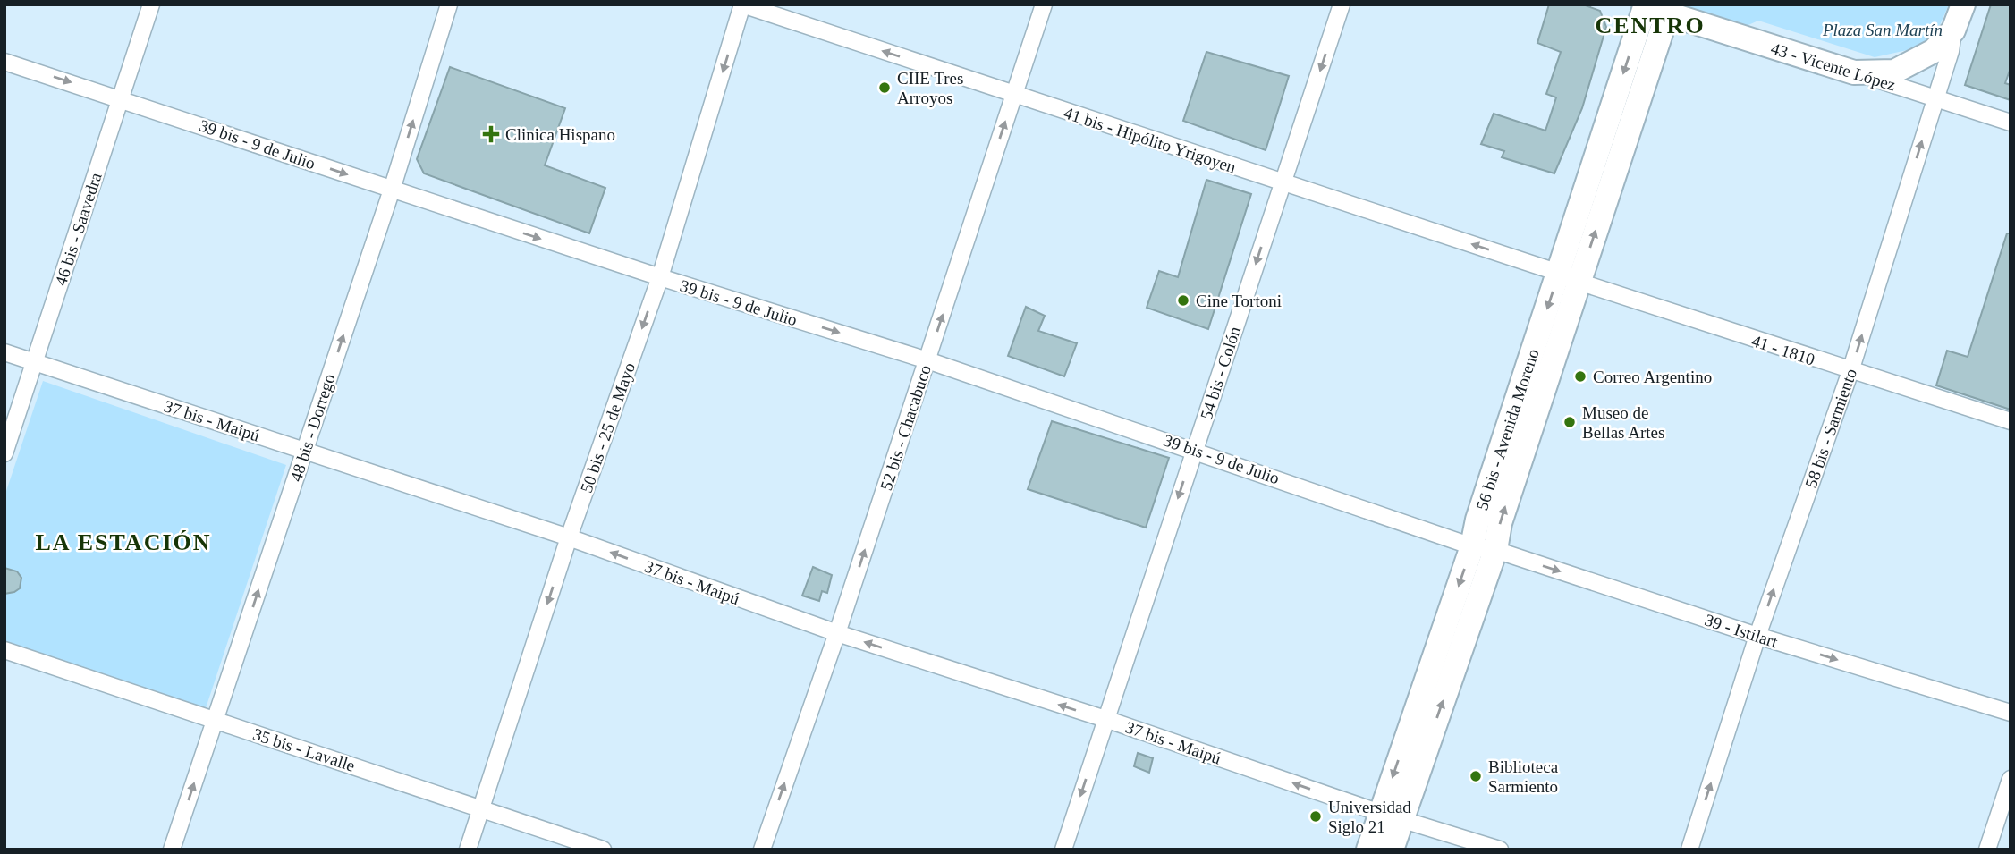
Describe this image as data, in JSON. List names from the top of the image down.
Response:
{
  "streets": {
    "main road": ["43 - Vicente López", "56 bis - Avenida Moreno", "58 bis - Sarmiento"],
    "street": [
      "41 bis - Hipólito Yrigoyen",
      "39 bis - 9 de Julio",
      "46 bis - Saavedra",
      "41 - 1810",
      "54 bis - Colón",
      "37 bis - Maipú",
      "48 bis - Dorrego",
      "50 bis - 25 de Mayo",
      "52 bis - Chacabuco",
      "39 - Istilart",
      "35 bis - Lavalle"
    ]
  },
  "crossings": [
    ["43 - Vicente López", "56 bis - Avenida Moreno"],
    ["43 - Vicente López", "58 bis - Sarmiento"],
    ["41 bis - Hipólito Yrigoyen", "41 - 1810"],
    ["41 bis - Hipólito Yrigoyen", "54 bis - Colón"],
    ["41 bis - Hipólito Yrigoyen", "50 bis - 25 de Mayo"],
    ["41 bis - Hipólito Yrigoyen", "52 bis - Chacabuco"],
    ["41 bis - Hipólito Yrigoyen", "56 bis - Avenida Moreno"],
    ["39 bis - 9 de Julio", "46 bis - Saavedra"],
    ["39 bis - 9 de Julio", "54 bis - Colón"],
    ["39 bis - 9 de Julio", "48 bis - Dorrego"],
    ["39 bis - 9 de Julio", "50 bis - 25 de Mayo"],
    ["39 bis - 9 de Julio", "52 bis - Chacabuco"],
    ["39 bis - 9 de Julio", "56 bis - Avenida Moreno"],
    ["39 bis - 9 de Julio", "39 - Istilart"],
    ["46 bis - Saavedra", "37 bis - Maipú"],
    ["41 - 1810", "56 bis - Avenida Moreno"],
    ["41 - 1810", "58 bis - Sarmiento"],
    ["54 bis - Colón", "37 bis - Maipú"],
    ["37 bis - Maipú", "48 bis - Dorrego"],
    ["37 bis - Maipú", "50 bis - 25 de Mayo"],
    ["37 bis - Maipú", "52 bis - Chacabuco"],
    ["37 bis - Maipú", "56 bis - Avenida Moreno"],
    ["48 bis - Dorrego", "35 bis - Lavalle"],
    ["50 bis - 25 de Mayo", "35 bis - Lavalle"],
    ["56 bis - Avenida Moreno", "39 - Istilart"],
    ["58 bis - Sarmiento", "39 - Istilart"]
  ],
  "one_way": [
    "41 bis - Hipólito Yrigoyen",
    "39 bis - 9 de Julio",
    "54 bis - Colón",
    "37 bis - Maipú",
    "48 bis - Dorrego",
    "50 bis - 25 de Mayo",
    "52 bis - Chacabuco",
    "58 bis - Sarmiento",
    "39 - Istilart"
  ],
  "districts": ["CENTRO", "LA ESTACIÓN"],
  "parks": ["Plaza San Martín"],
  "places": {
    "other": [
      "CIIE Tres Arroyos",
      "Cine Tortoni",
      "Correo Argentino",
      "Museo de Bellas Artes",
      "Biblioteca Sarmiento",
      "Universidad Siglo 21"
    ],
    "health": ["Clinica Hispano"]
  }
}
